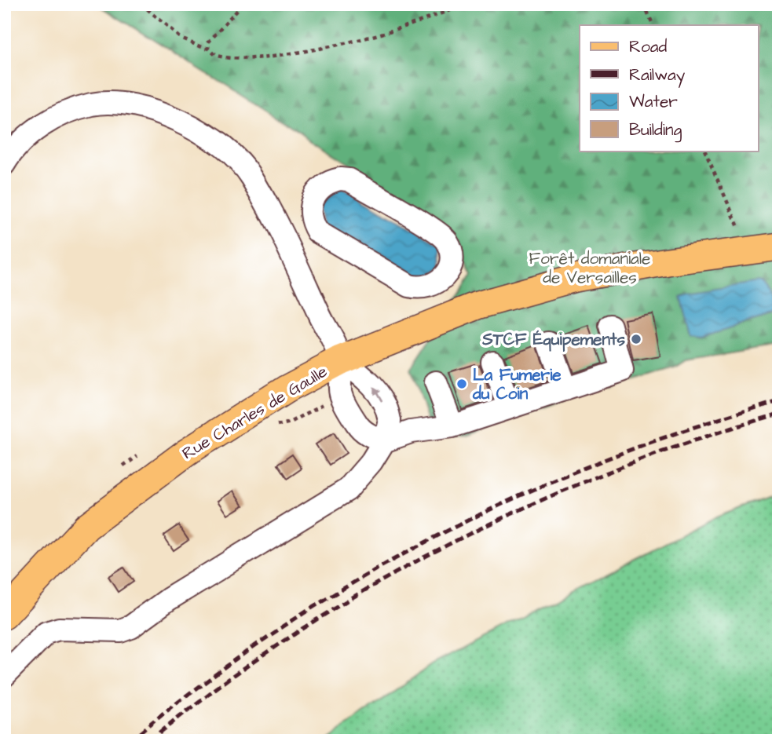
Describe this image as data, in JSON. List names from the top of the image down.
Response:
{
  "streets": {
    "main road": ["Rue Charles de Gaulle"]
  },
  "parks": ["Forêt domaniale de Versailles"],
  "places": ["STCF Équipements", "La Fumerie du Coin"],
  "legend": [
    "Road",
    "Railway",
    "Water",
    "Building"
  ]
}
